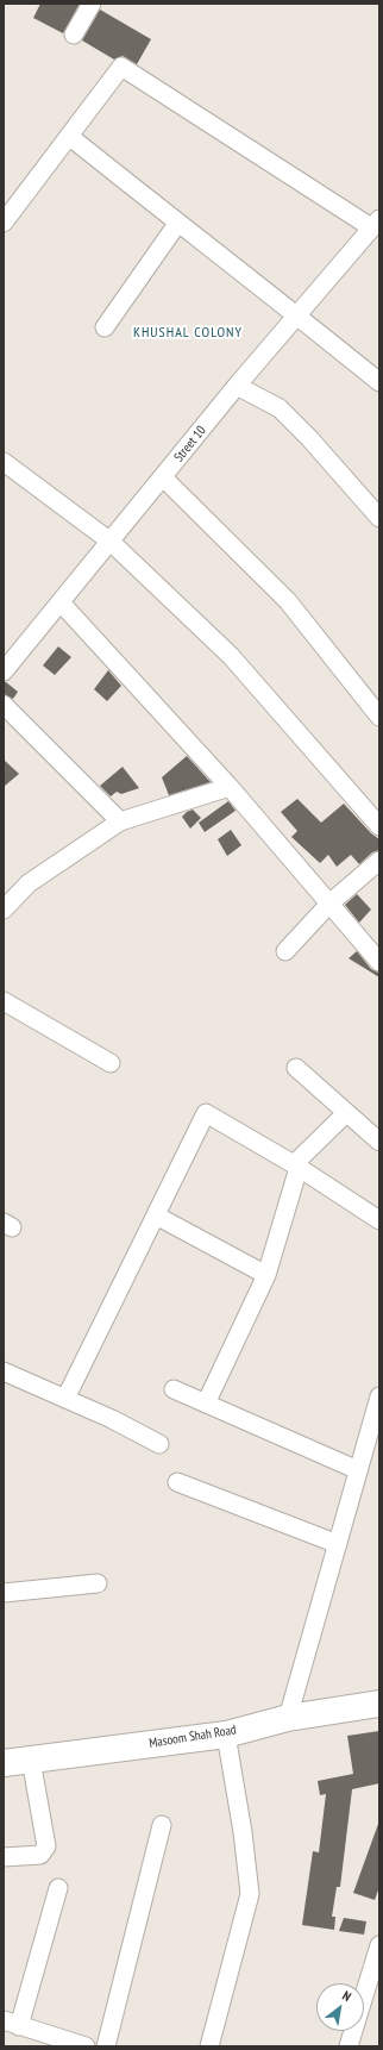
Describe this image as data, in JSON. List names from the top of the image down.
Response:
{
  "streets": {
    "main road": ["Masoom Shah Road"],
    "street": ["Street 10"]
  },
  "districts": ["KHUSHAL COLONY"],
  "north": "top right"
}
